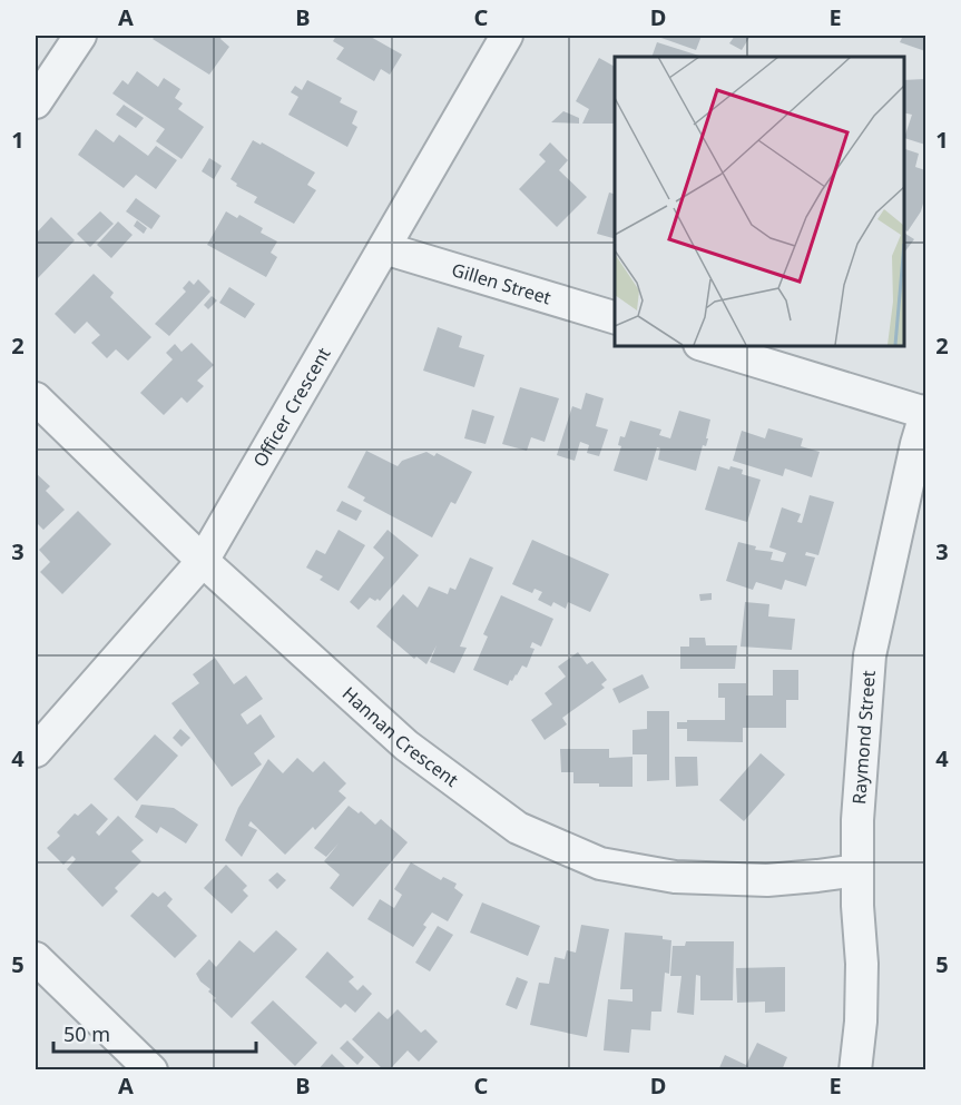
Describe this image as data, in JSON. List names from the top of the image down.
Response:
{
  "streets": {
    "street": [
      "Gillen Street",
      "Officer Crescent",
      "Hannan Crescent",
      "Raymond Street"
    ]
  },
  "crossings": [
    ["Gillen Street", "Officer Crescent"],
    ["Officer Crescent", "Hannan Crescent"],
    ["Hannan Crescent", "Raymond Street"]
  ],
  "scale_bar": "50 m",
  "grid": {
    "columns": [
      "A",
      "B",
      "C",
      "D",
      "E"
    ],
    "rows": [
      "1",
      "2",
      "3",
      "4",
      "5"
    ]
  }
}
